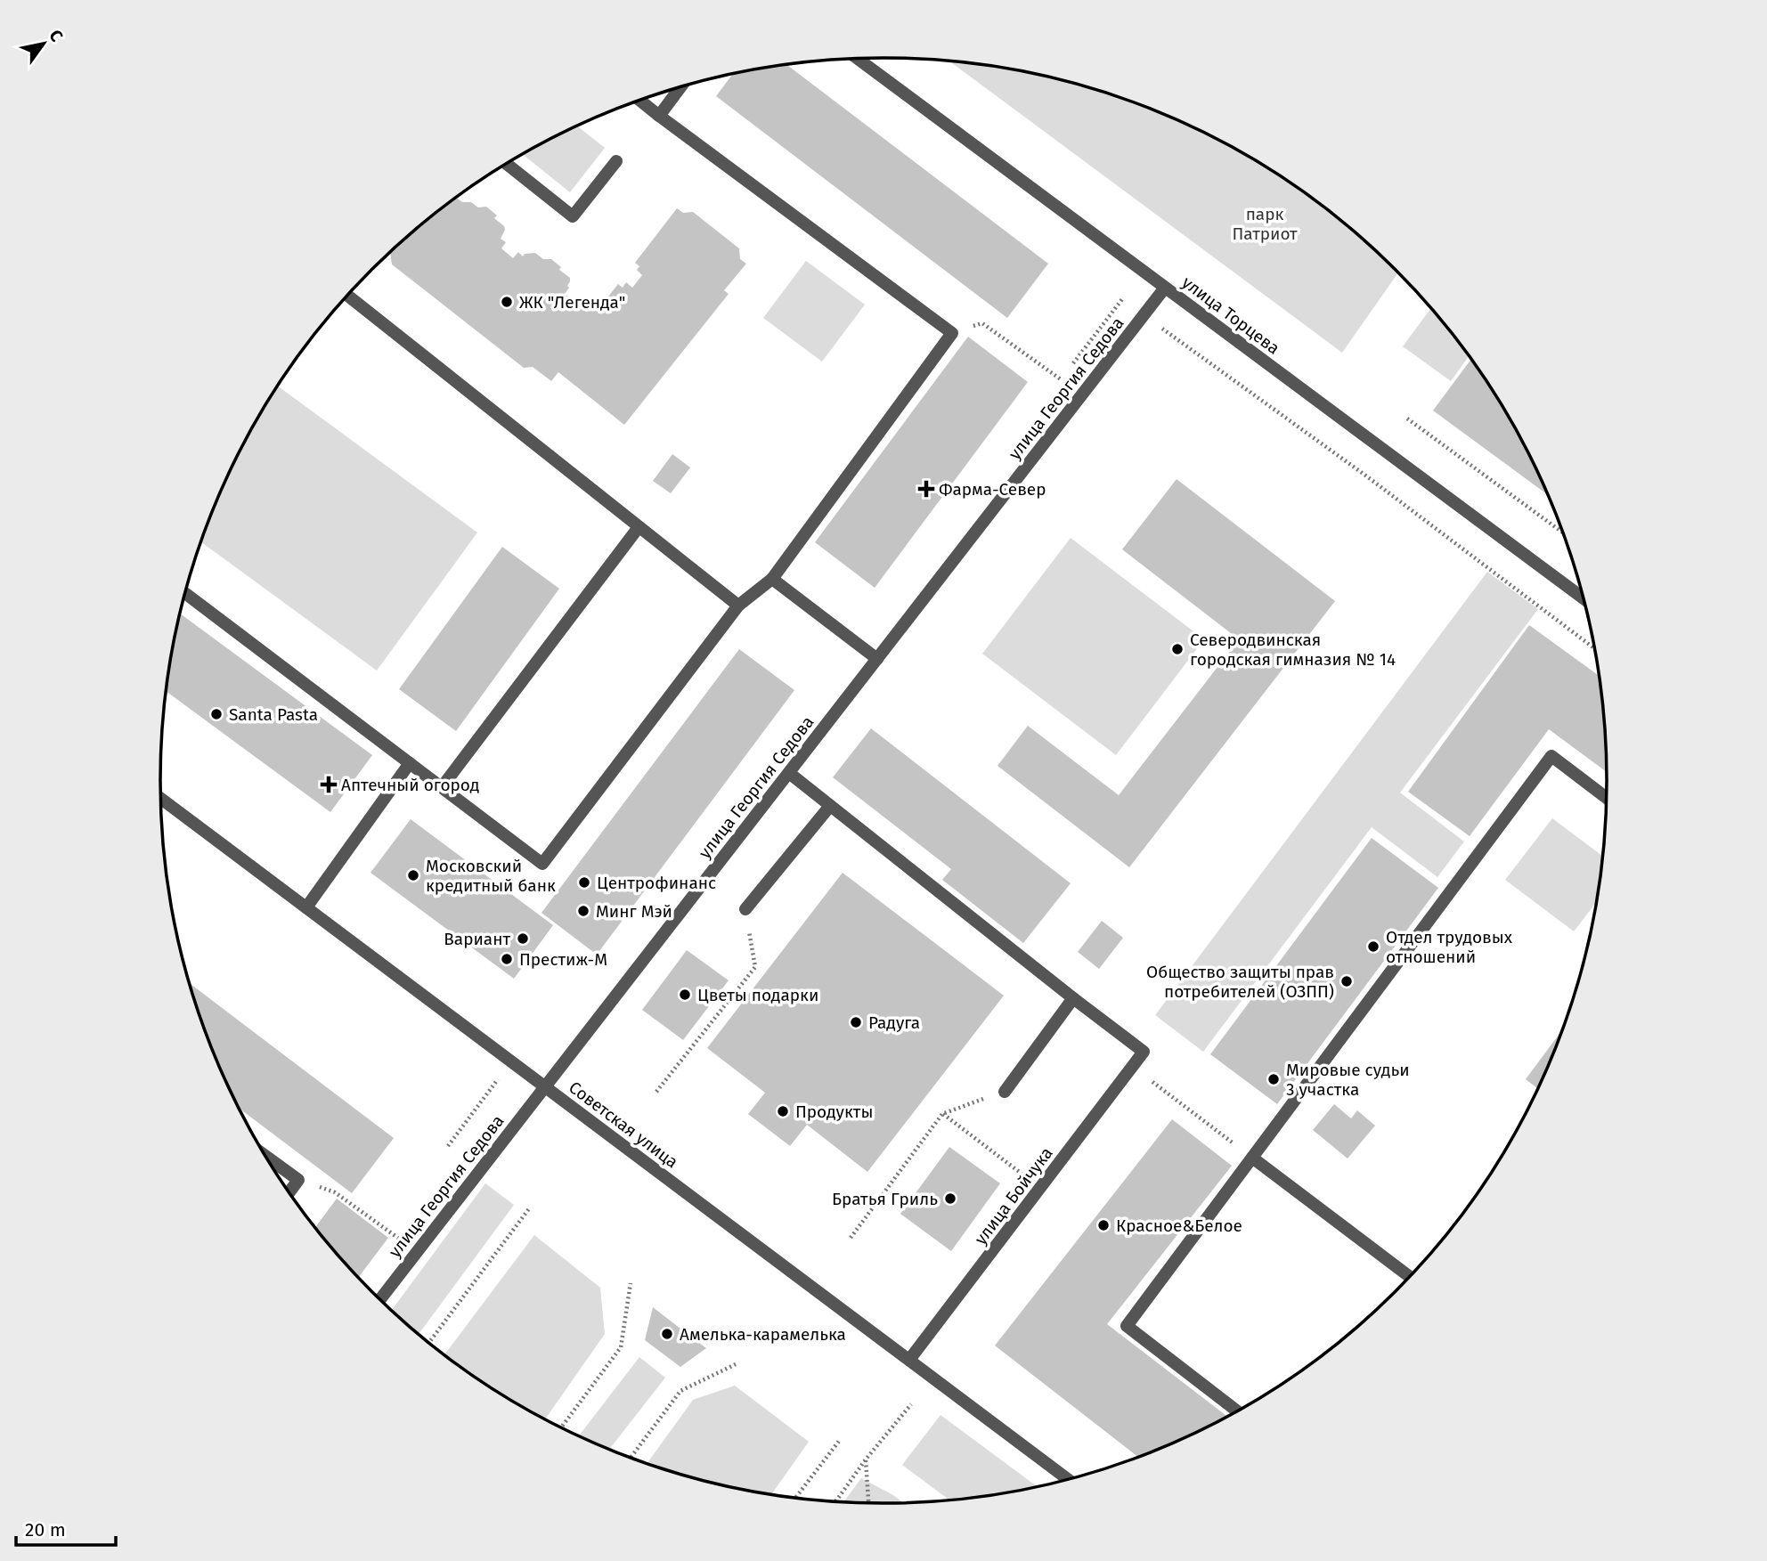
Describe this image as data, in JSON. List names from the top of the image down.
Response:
{
  "streets": {
    "street": [
      "улица Торцева",
      "улица Георгия Седова",
      "Советская улица",
      "улица Бойчука"
    ]
  },
  "crossings": [
    ["улица Торцева", "улица Георгия Седова"],
    ["улица Георгия Седова", "Советская улица"],
    ["Советская улица", "улица Бойчука"]
  ],
  "parks": ["парк Патриот"],
  "places": {
    "other": [
      "ЖК \"Легенда\"",
      "Северодвинская городская гимназия № 14",
      "Santa Pasta",
      "Московский кредитный банк",
      "Центрофинанс",
      "Минг Мэй",
      "Вариант",
      "Отдел трудовых отношений",
      "Престиж-М",
      "Общество защиты прав потребителей (ОЗПП)",
      "Цветы подарки",
      "Радуга",
      "Мировые судьи 3 участка",
      "Продукты",
      "Братья Гриль",
      "Красное&Белое",
      "Амелька-карамелька"
    ],
    "health": ["Фарма-Север", "Аптечный огород"]
  },
  "scale_bar": "20 m",
  "north": "top right"
}
